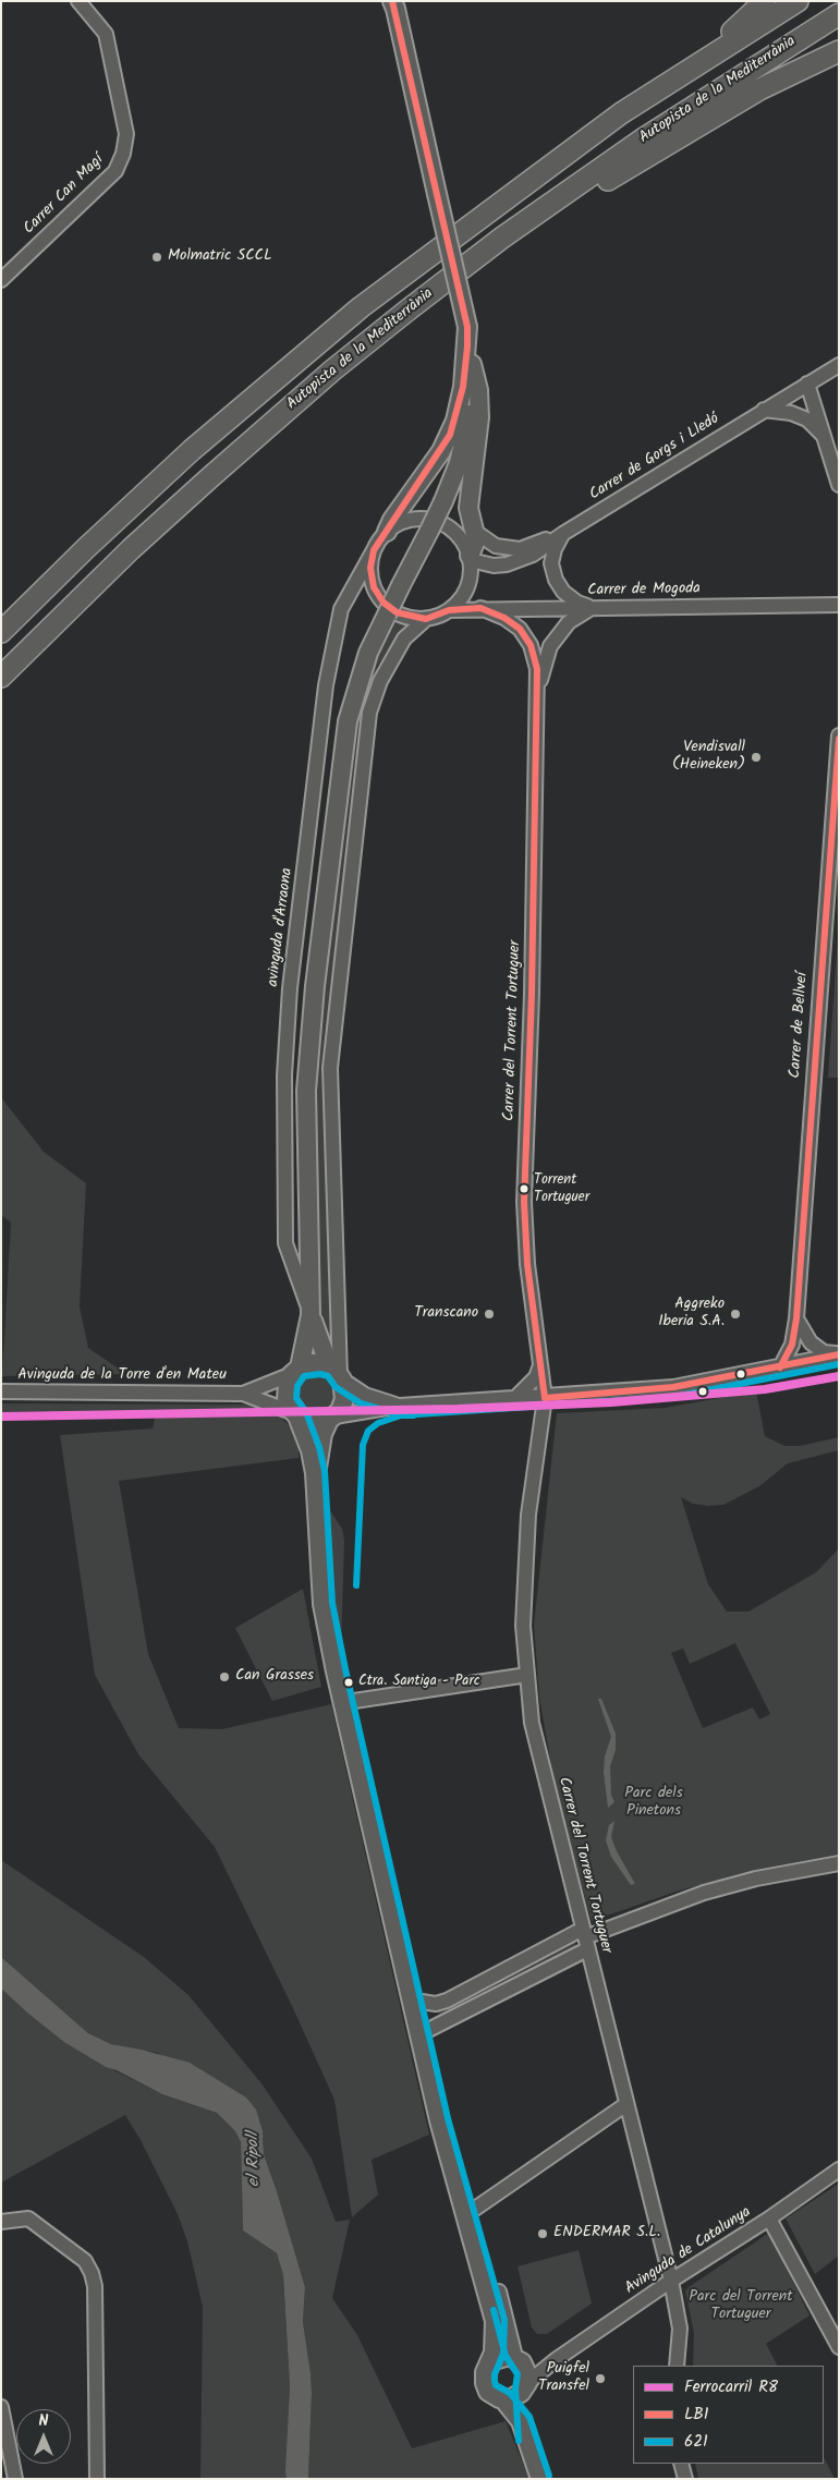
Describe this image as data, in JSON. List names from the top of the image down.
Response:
{
  "streets": {
    "highway": ["Autopista de la Mediterrània"],
    "street": [
      "Carrer Can Magí",
      "Carrer de Gorgs i Lledó",
      "Carrer de Mogoda",
      "avinguda d'Arraona",
      "Carrer de Bellveí",
      "Carrer del Torrent Tortuguer",
      "Avinguda de la Torre d'en Mateu",
      "Avinguda de Catalunya"
    ]
  },
  "crossings": [
    ["Carrer de Gorgs i Lledó", "Carrer de Mogoda"],
    ["Carrer de Gorgs i Lledó", "avinguda d'Arraona"],
    ["Carrer de Mogoda", "avinguda d'Arraona"],
    ["Carrer de Mogoda", "Carrer del Torrent Tortuguer"],
    ["Carrer del Torrent Tortuguer", "Avinguda de Catalunya"]
  ],
  "water": ["el Ripoll"],
  "parks": ["Parc dels Pinetons", "Parc del Torrent Tortuguer"],
  "places": [
    "Molmatric SCCL",
    "Vendisvall (Heineken)",
    "Torrent Tortuguer",
    "Transcano",
    "Aggreko Iberia S.A.",
    "Can Grasses",
    "Ctra. Santiga - Parc",
    "ENDERMAR S.L.",
    "Puigfel Transfel"
  ],
  "lines": ["transit line LB1", "transit line 621", "rail line R8"],
  "legend": ["Ferrocarril R8", "LB1", "621"],
  "north": "top"
}
